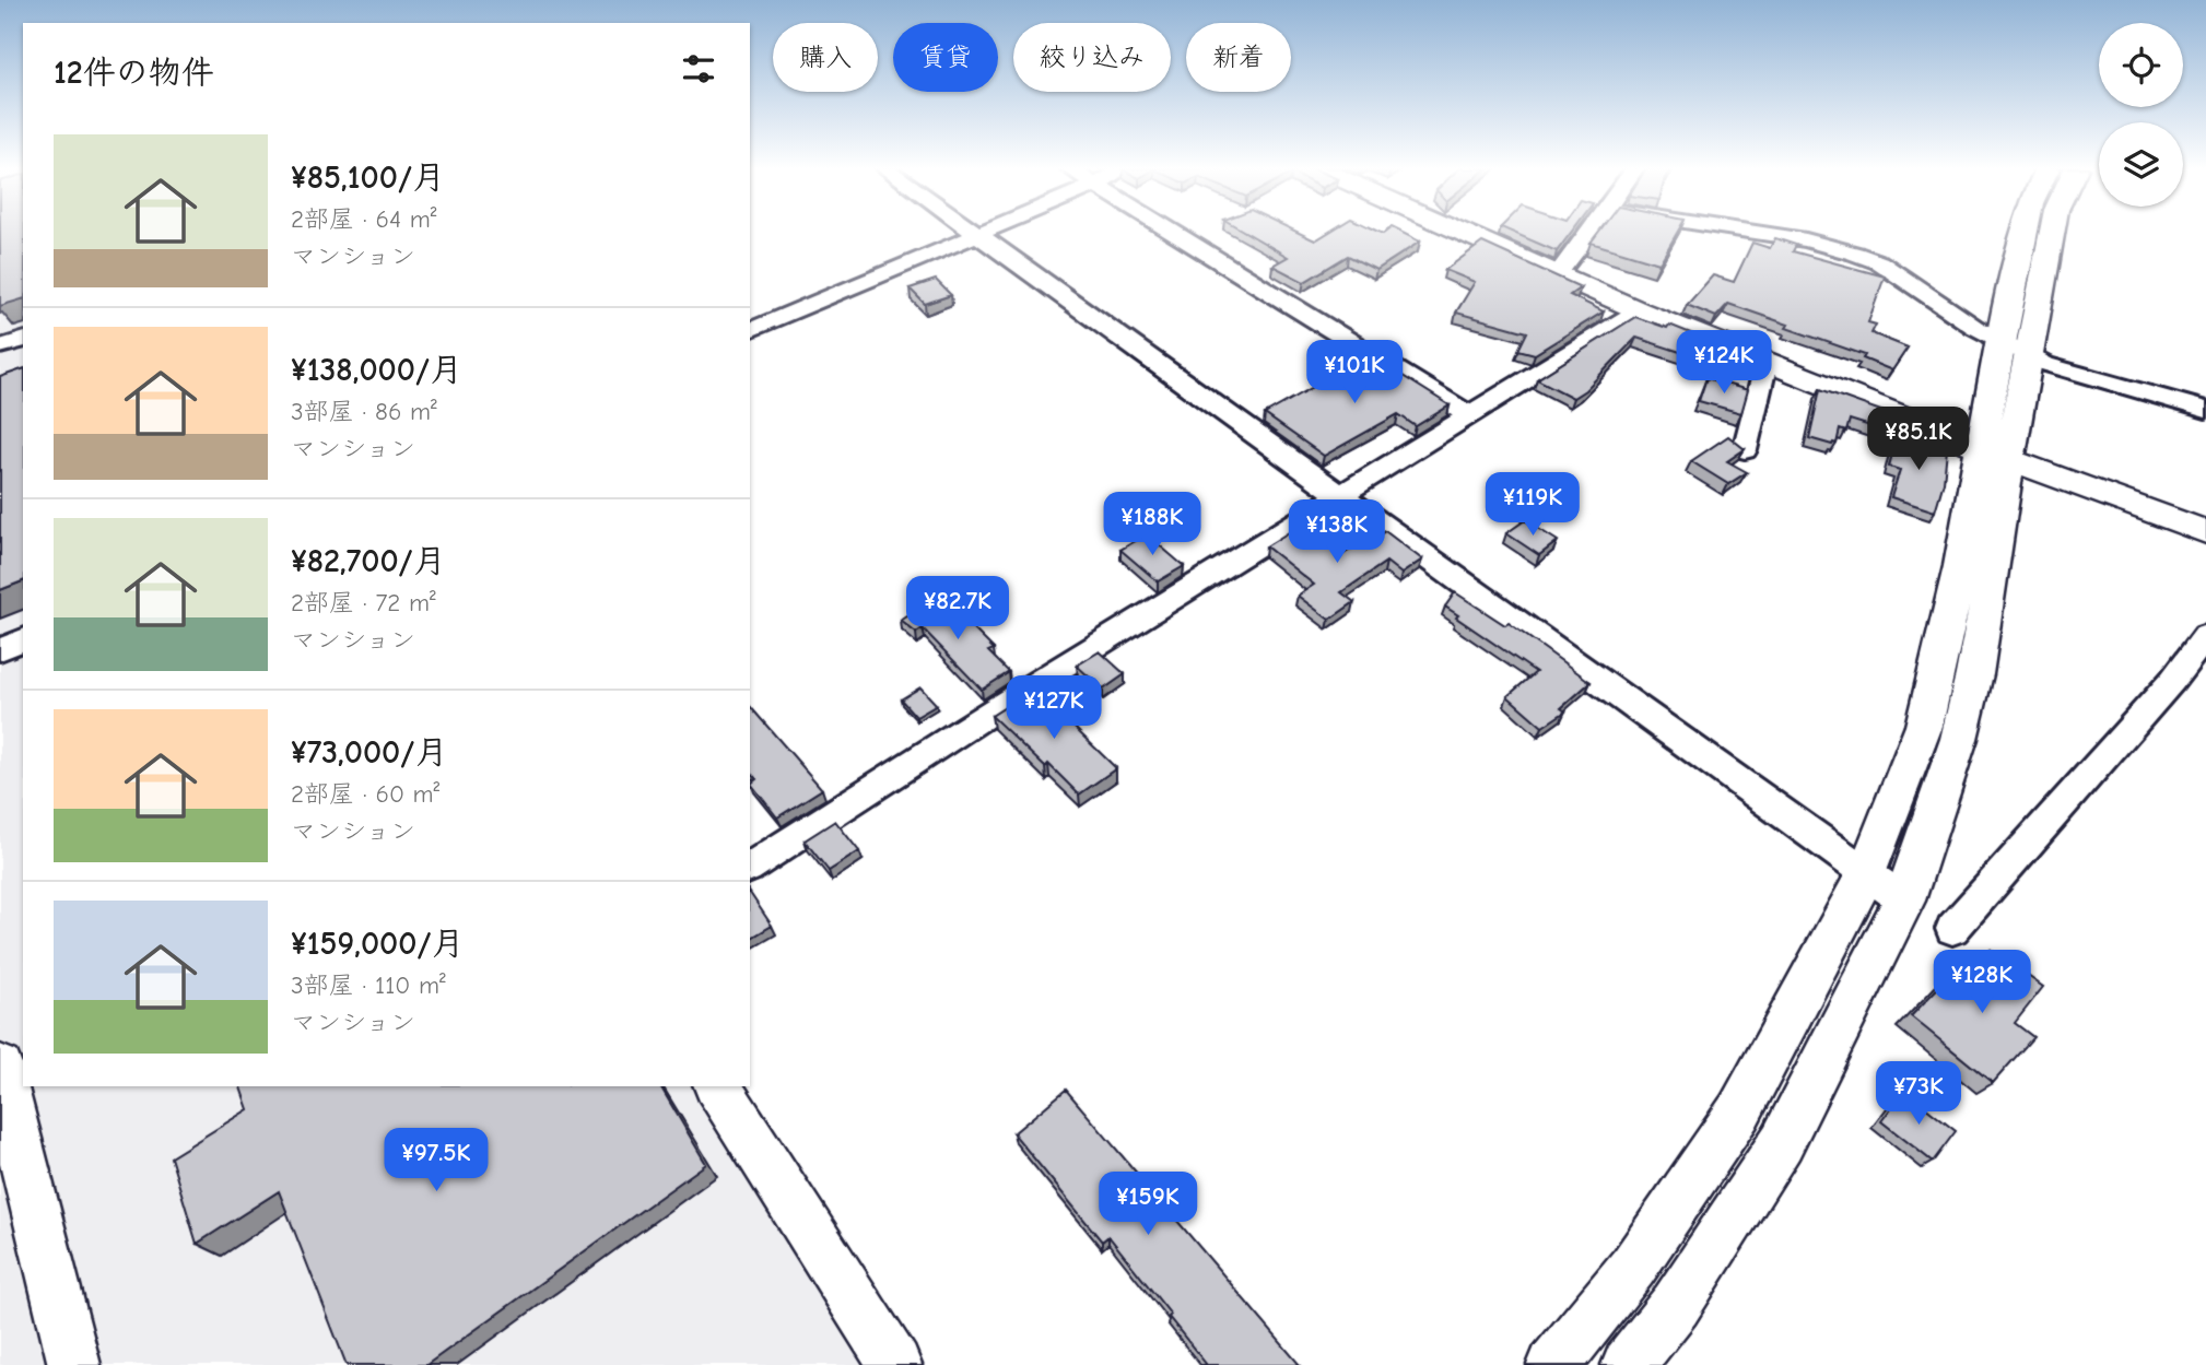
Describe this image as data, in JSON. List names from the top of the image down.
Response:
{
  "page": {
    "chip": [
      "購入",
      "賃貸",
      "絞り込み",
      "新着"
    ],
    "heading": "12件の物件",
    "list": [
      {
        "name": "¥85,100/月",
        "note": "2部屋 · 64 m² · マンション"
      },
      {
        "name": "¥138,000/月",
        "note": "3部屋 · 86 m² · マンション"
      },
      {
        "name": "¥82,700/月",
        "note": "2部屋 · 72 m² · マンション"
      },
      {
        "name": "¥73,000/月",
        "note": "2部屋 · 60 m² · マンション"
      },
      {
        "name": "¥159,000/月",
        "note": "3部屋 · 110 m² · マンション"
      }
    ],
    "price": [
      "¥124K",
      "¥101K",
      "¥85.1K",
      "¥119K",
      "¥188K",
      "¥138K",
      "¥82.7K",
      "¥127K",
      "¥128K",
      "¥73K",
      "¥97.5K",
      "¥159K"
    ]
  }
}
